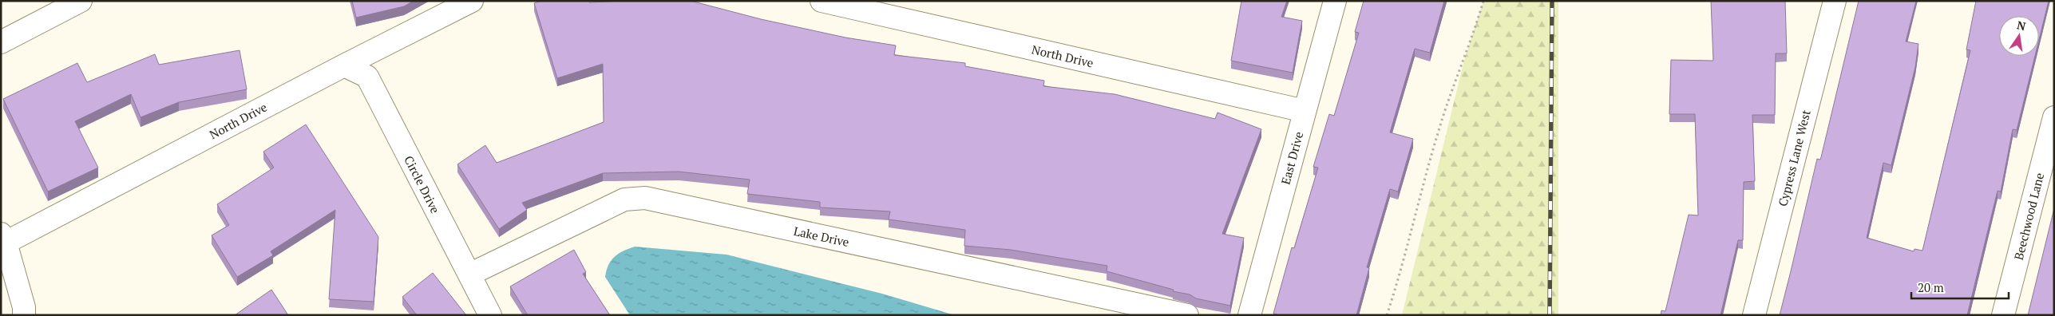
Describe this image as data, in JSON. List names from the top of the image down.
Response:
{
  "streets": {
    "street": [
      "North Drive",
      "East Drive",
      "Cypress Lane West",
      "Circle Drive",
      "Beechwood Lane",
      "Lake Drive"
    ]
  },
  "crossings": [
    ["North Drive", "East Drive"],
    ["North Drive", "Circle Drive"],
    ["Circle Drive", "Lake Drive"]
  ],
  "scale_bar": "20 m",
  "north": "top"
}
